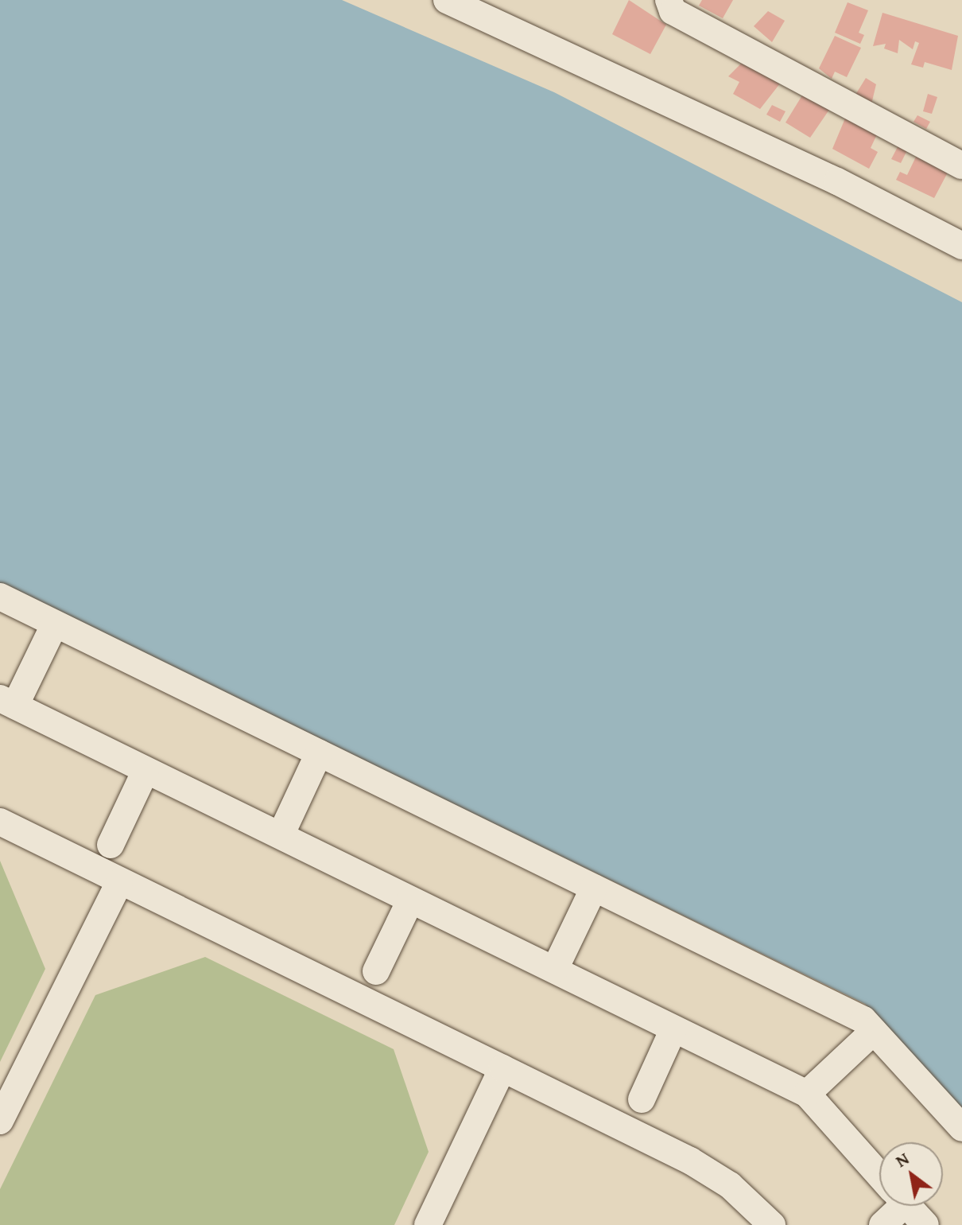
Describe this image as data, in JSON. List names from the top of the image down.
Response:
{
  "north": "top left"
}
